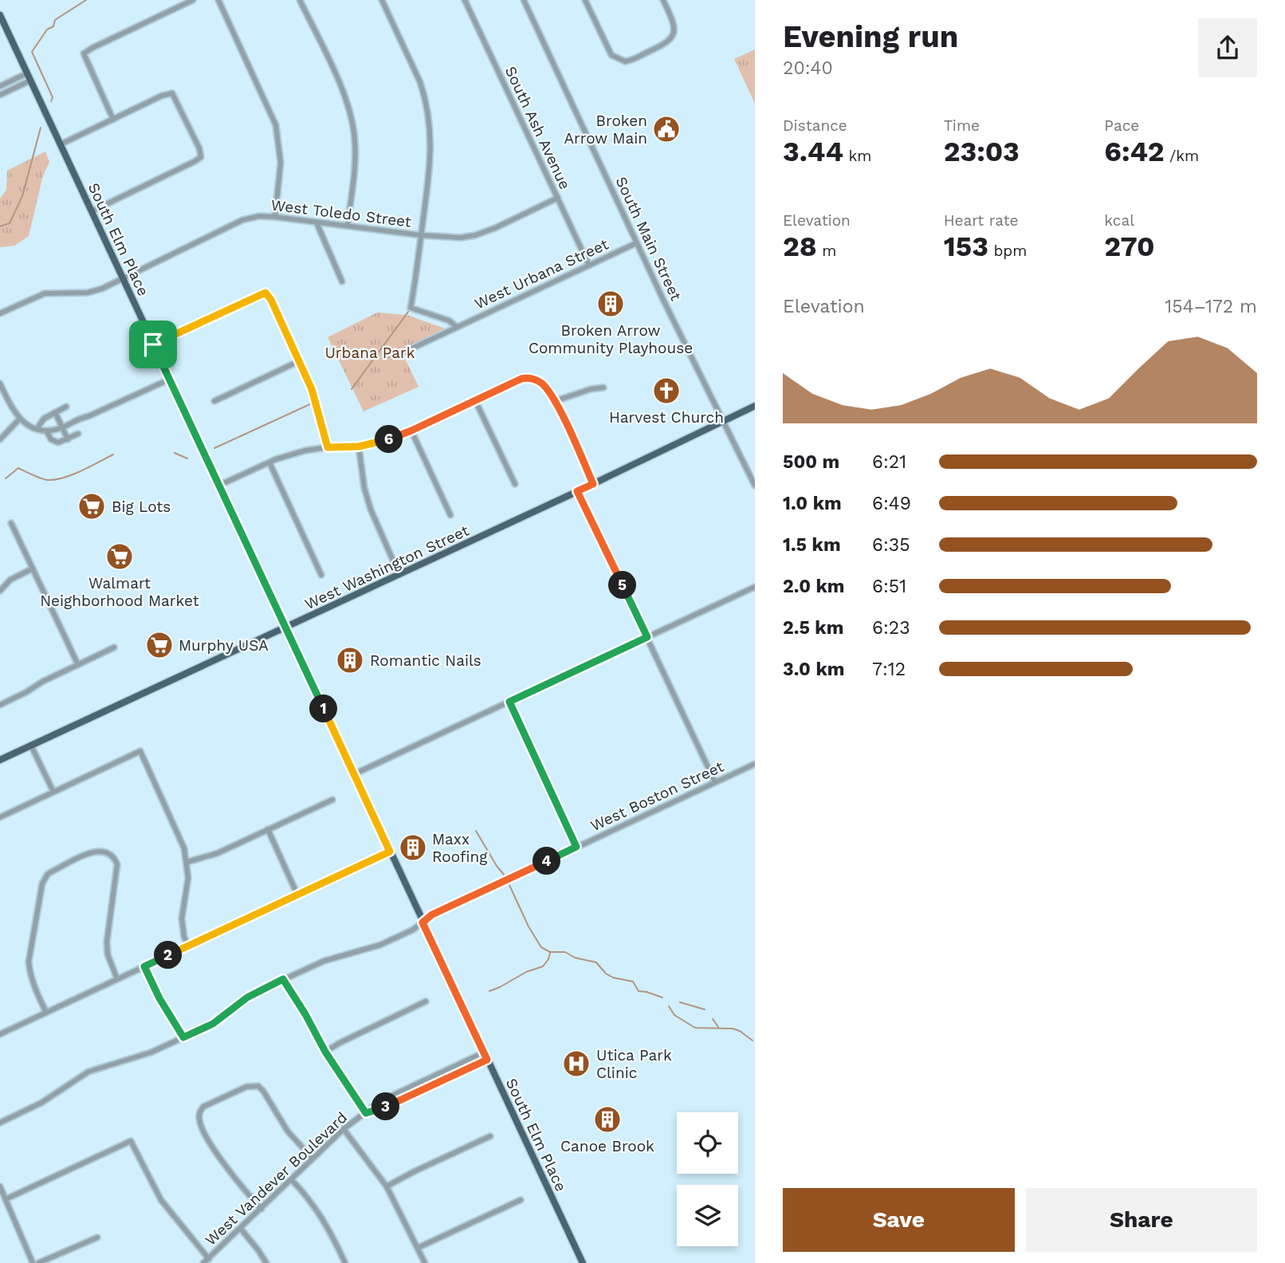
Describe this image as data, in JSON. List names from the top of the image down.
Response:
{
  "streets": {
    "main road": ["South Elm Place", "West Washington Street"],
    "street": [
      "South Ash Avenue",
      "West Toledo Street",
      "South Main Street",
      "West Urbana Street",
      "West Boston Street",
      "West Vandever Boulevard"
    ]
  },
  "crossings": [
    ["South Ash Avenue", "West Toledo Street"],
    ["South Ash Avenue", "West Urbana Street"],
    ["West Toledo Street", "South Elm Place"],
    ["South Main Street", "West Urbana Street"],
    ["South Main Street", "West Washington Street"],
    ["South Elm Place", "West Washington Street"],
    ["South Elm Place", "West Boston Street"],
    ["South Elm Place", "West Vandever Boulevard"]
  ],
  "parks": ["Urbana Park"],
  "places": {
    "public building": ["Broken Arrow Main"],
    "building": [
      "Broken Arrow Community Playhouse",
      "Romantic Nails",
      "Maxx Roofing",
      "Canoe Brook"
    ],
    "church": ["Harvest Church"],
    "supermarket": ["Big Lots", "Walmart Neighborhood Market", "Murphy USA"],
    "hospital": ["Utica Park Clinic"]
  },
  "page": {
    "heading": ["Evening run", "20:40"],
    "stats": [
      ["Distance", "3.44 km"],
      ["Time", "23:03"],
      ["Pace", "6:42 /km"],
      ["Elevation", "28 m"],
      ["Heart rate", "153 bpm"],
      ["kcal", "270"]
    ],
    "chart": ["Elevation", "154–172 m"],
    "pins": [
      "6",
      "5",
      "1",
      "4",
      "2",
      "3"
    ],
    "list": [
      {
        "name": "500 m",
        "note": "6:21"
      },
      {
        "name": "1.0 km",
        "note": "6:49"
      },
      {
        "name": "1.5 km",
        "note": "6:35"
      },
      {
        "name": "2.0 km",
        "note": "6:51"
      },
      {
        "name": "2.5 km",
        "note": "6:23"
      },
      {
        "name": "3.0 km",
        "note": "7:12"
      }
    ],
    "buttons": ["Save", "Share"]
  }
}
